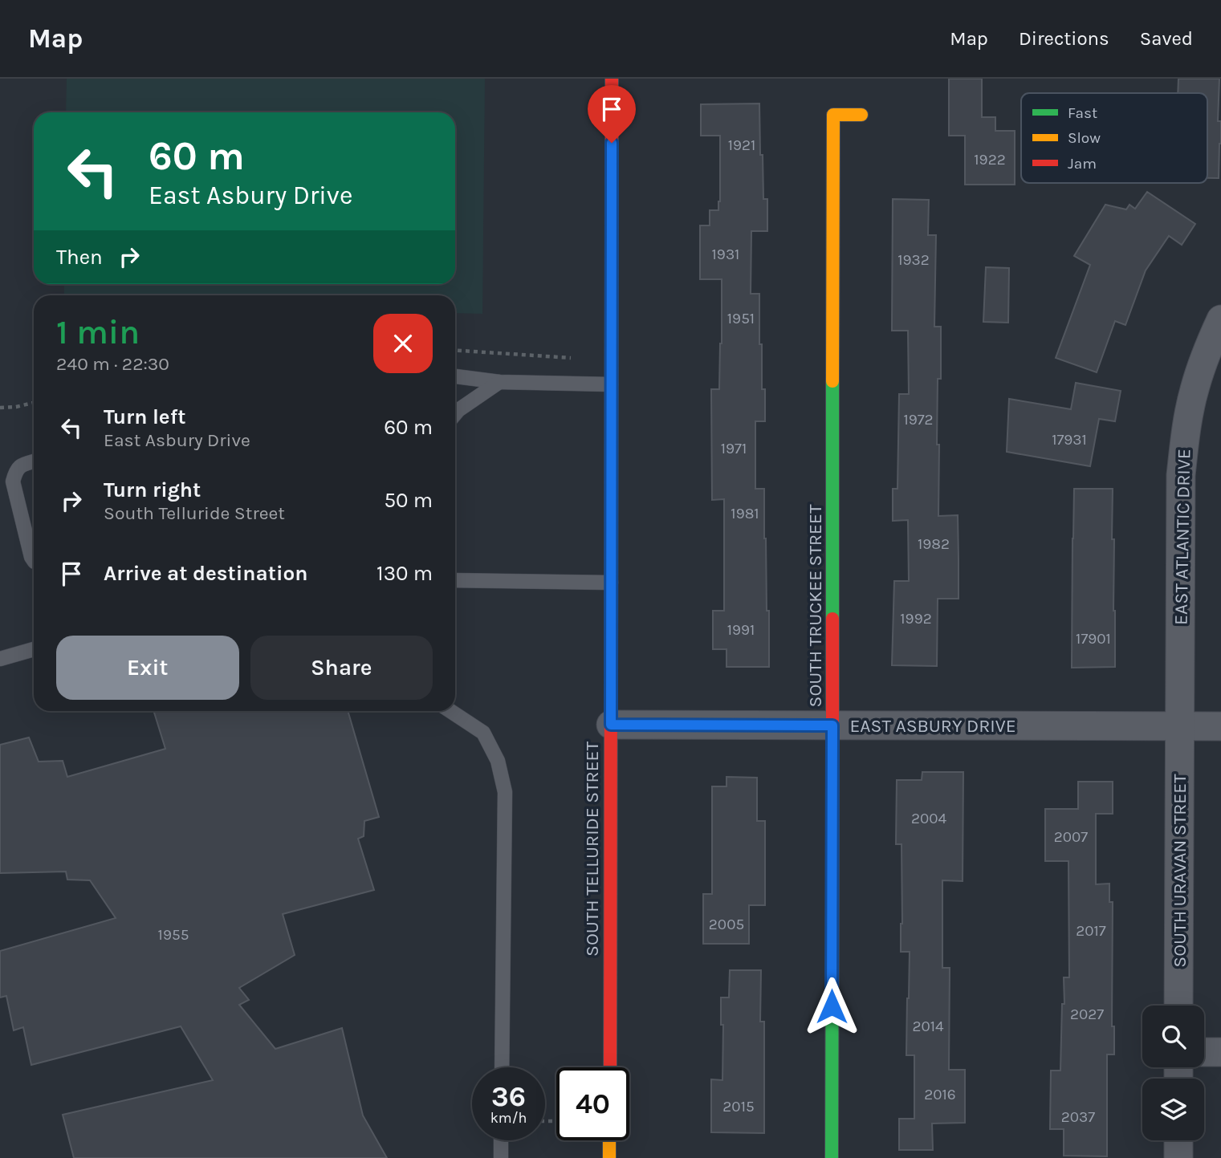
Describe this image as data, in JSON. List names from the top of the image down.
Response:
{
  "streets": {
    "street": [
      "EAST ATLANTIC DRIVE",
      "SOUTH TRUCKEE STREET",
      "EAST ASBURY DRIVE",
      "SOUTH TELLURIDE STREET",
      "SOUTH URAVAN STREET"
    ]
  },
  "crossings": [
    ["EAST ATLANTIC DRIVE", "EAST ASBURY DRIVE"],
    ["EAST ATLANTIC DRIVE", "SOUTH URAVAN STREET"],
    ["SOUTH TRUCKEE STREET", "EAST ASBURY DRIVE"],
    ["EAST ASBURY DRIVE", "SOUTH TELLURIDE STREET"],
    ["EAST ASBURY DRIVE", "SOUTH URAVAN STREET"]
  ],
  "house_numbers": [
    "1921",
    "1922",
    "1931",
    "1932",
    "1951",
    "1972",
    "17931",
    "1971",
    "1981",
    "1982",
    "1992",
    "1991",
    "17901",
    "2004",
    "2007",
    "2005",
    "2017",
    "1955",
    "2027",
    "2014",
    "2016",
    "2015",
    "2037"
  ],
  "legend": ["Fast", "Slow", "Jam"],
  "page": {
    "header": "Map",
    "nav": ["Map", "Directions", "Saved"],
    "turn": ["60 m", "East Asbury Drive"],
    "then": "Then",
    "heading": ["1 min", "240 m · 22:30"],
    "list": [
      {
        "name": "Turn left",
        "note": "East Asbury Drive",
        "value": "60 m"
      },
      {
        "name": "Turn right",
        "note": "South Telluride Street",
        "value": "50 m"
      },
      {
        "name": "Arrive at destination",
        "value": "130 m"
      }
    ],
    "buttons": ["Exit", "Share"],
    "speed": "36 km/h",
    "limit": "40"
  }
}
